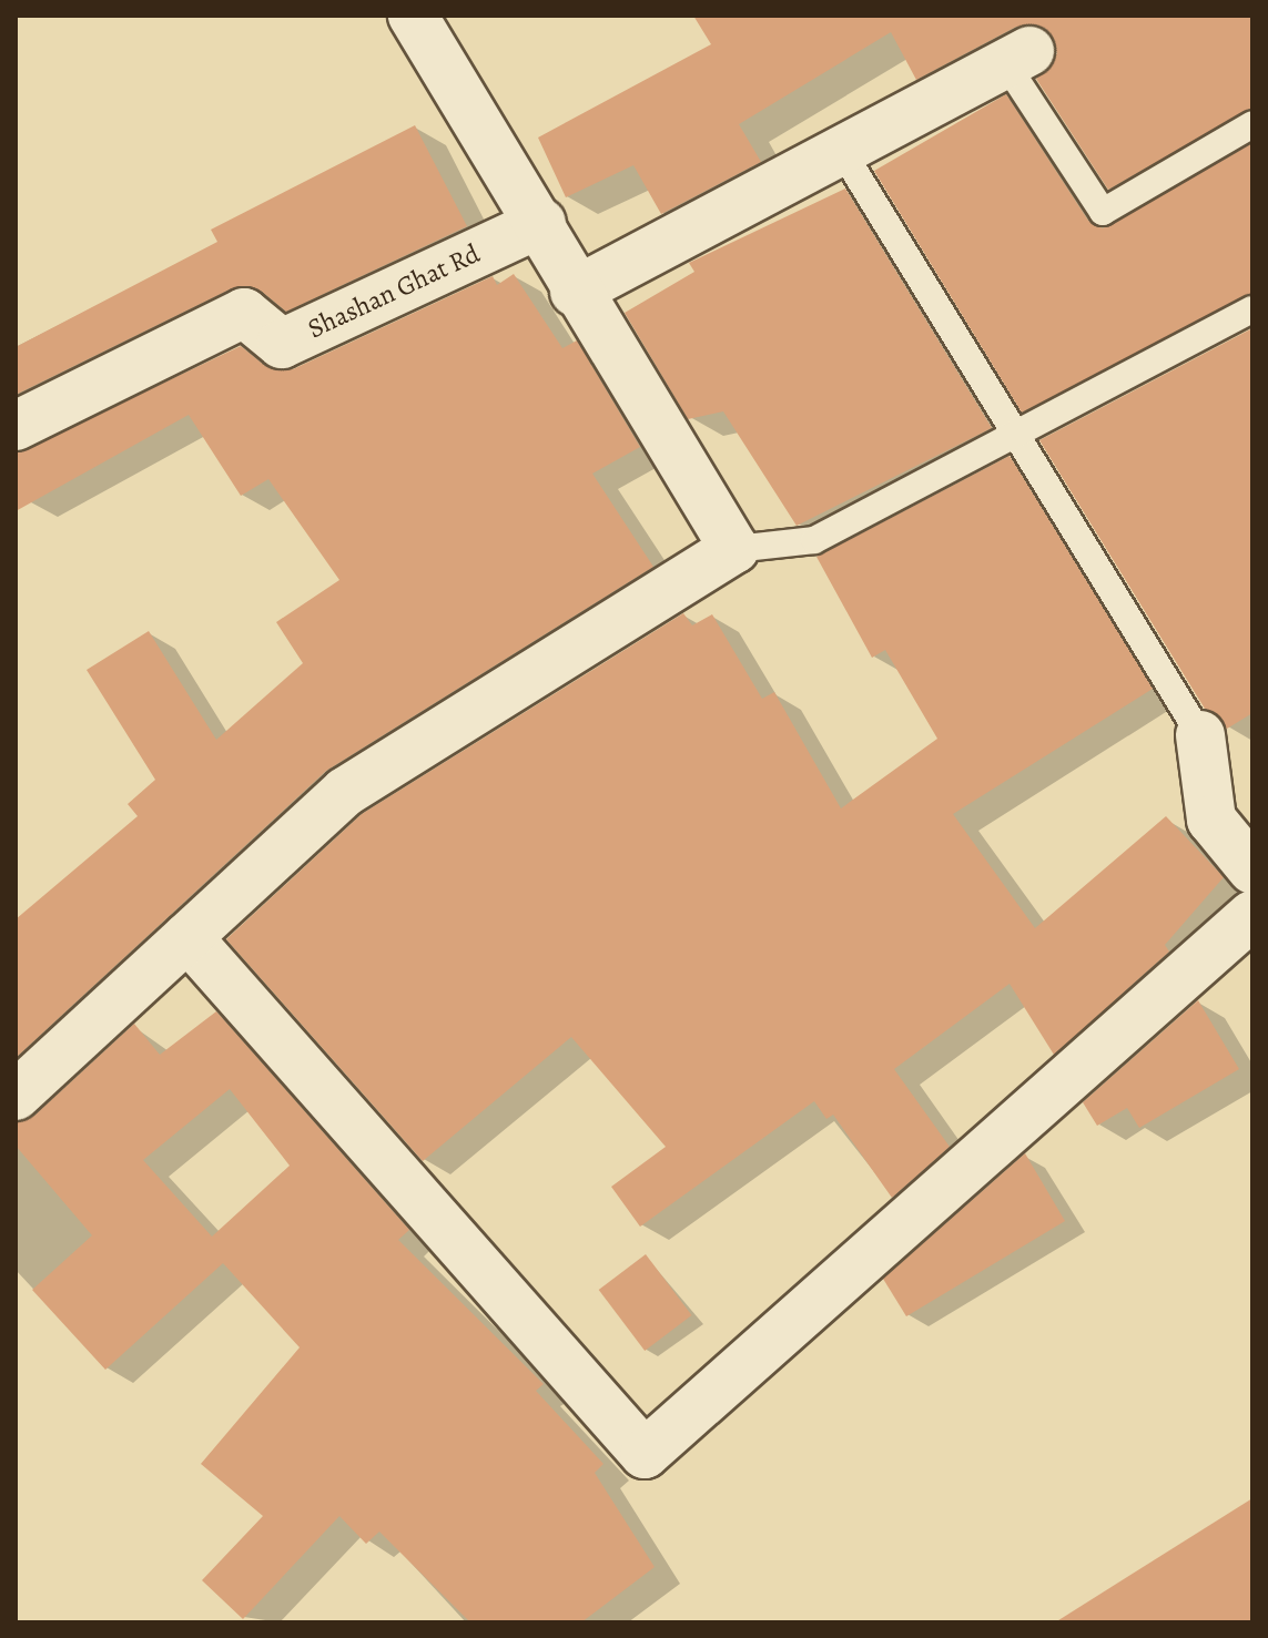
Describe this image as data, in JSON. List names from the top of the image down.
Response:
{
  "streets": {
    "street": ["Shashan Ghat Rd"]
  }
}
